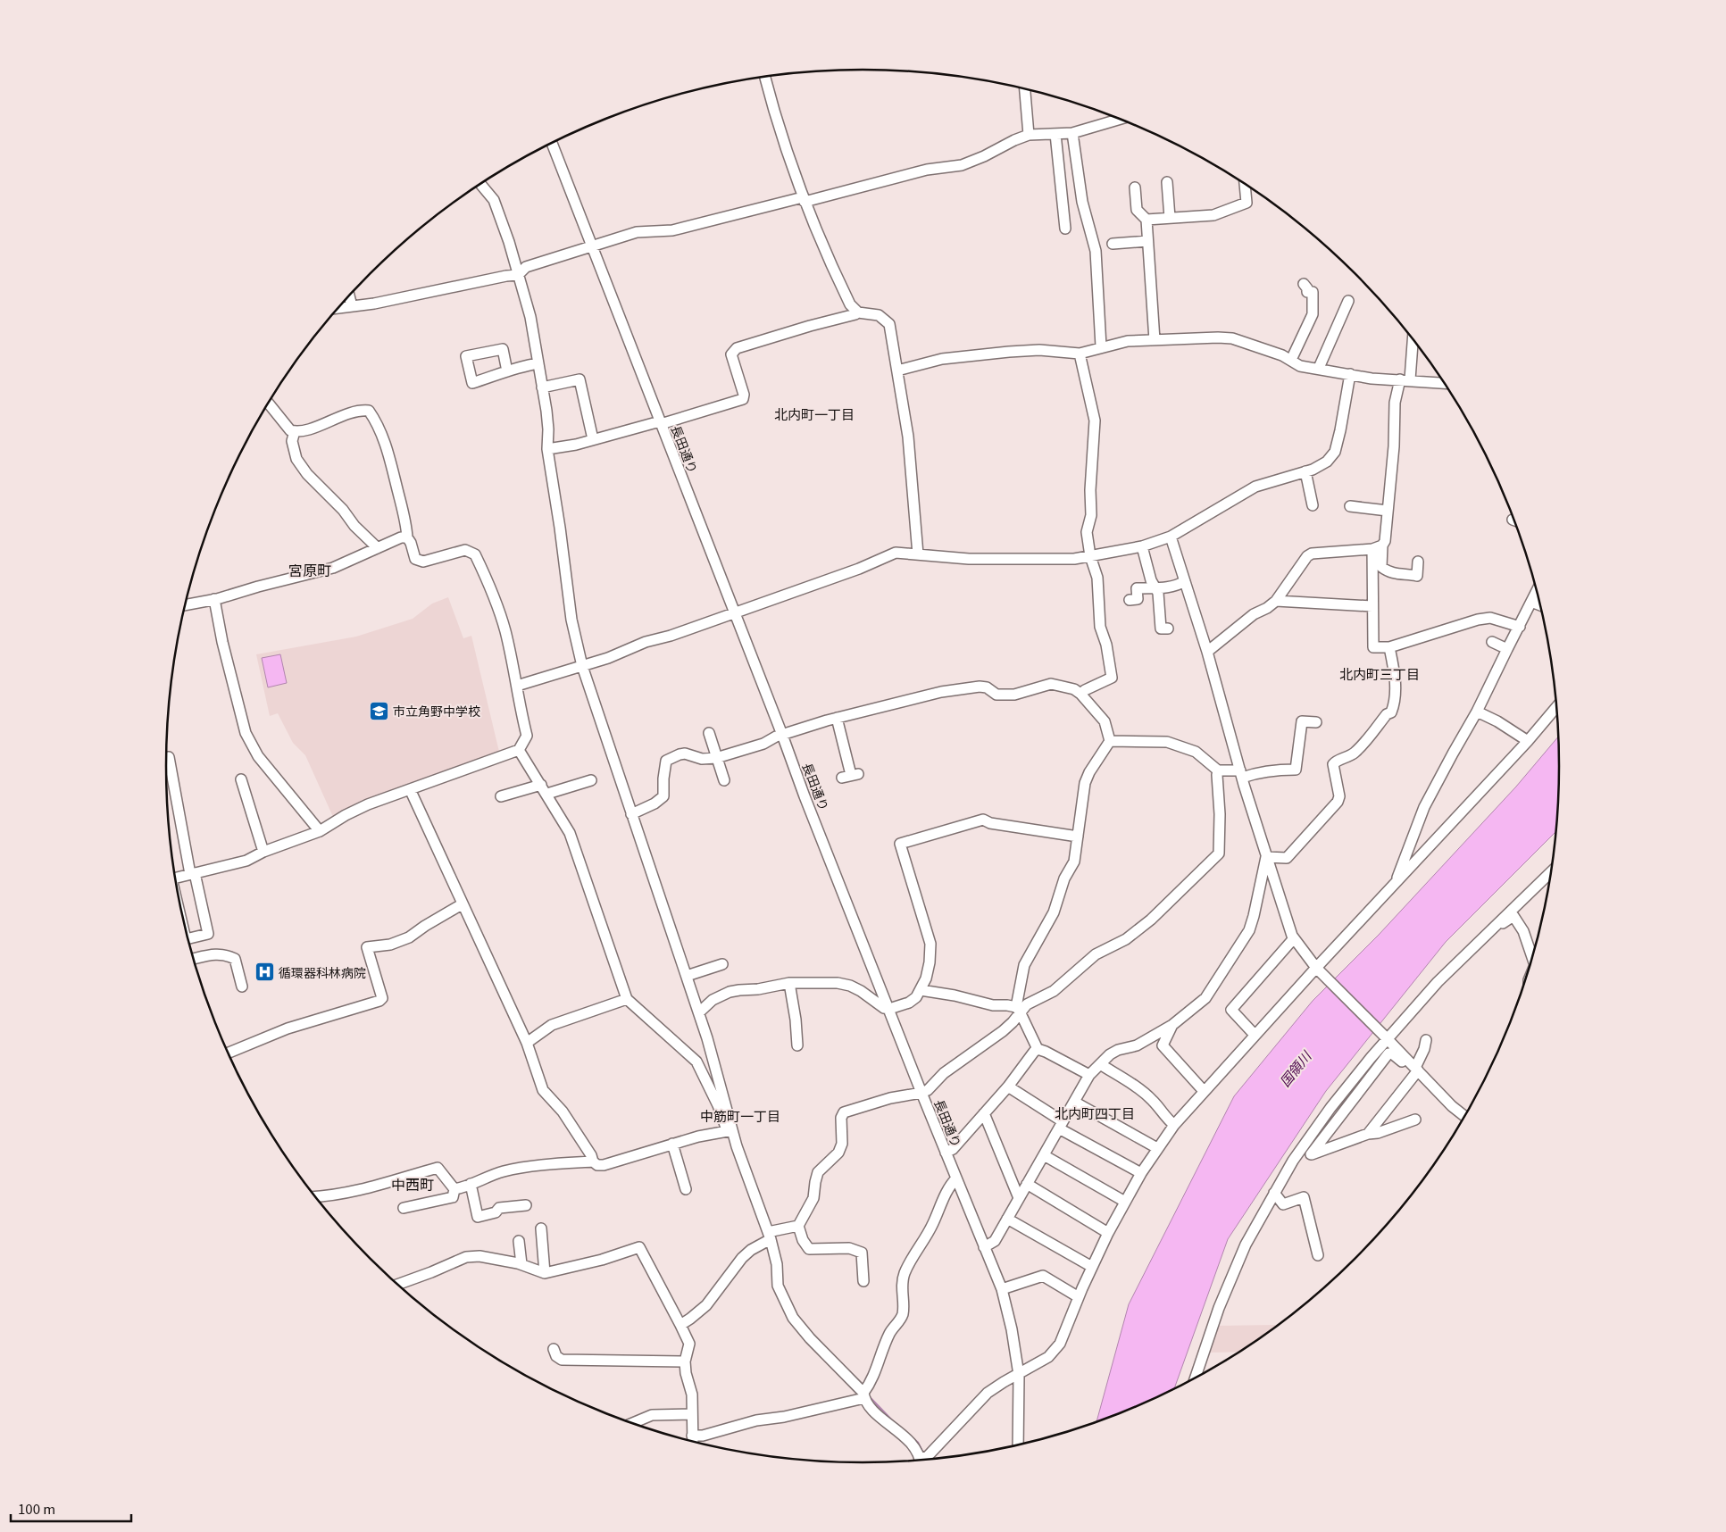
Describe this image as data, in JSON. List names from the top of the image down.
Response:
{
  "streets": {
    "street": ["長田通り"]
  },
  "districts": [
    "北内町一丁目",
    "宮原町",
    "北内町三丁目",
    "北内町四丁目",
    "中筋町一丁目",
    "中西町"
  ],
  "water": ["国領川"],
  "places": {
    "school or university": ["市立角野中学校"],
    "hospital": ["循環器科林病院"]
  },
  "scale_bar": "100 m"
}
